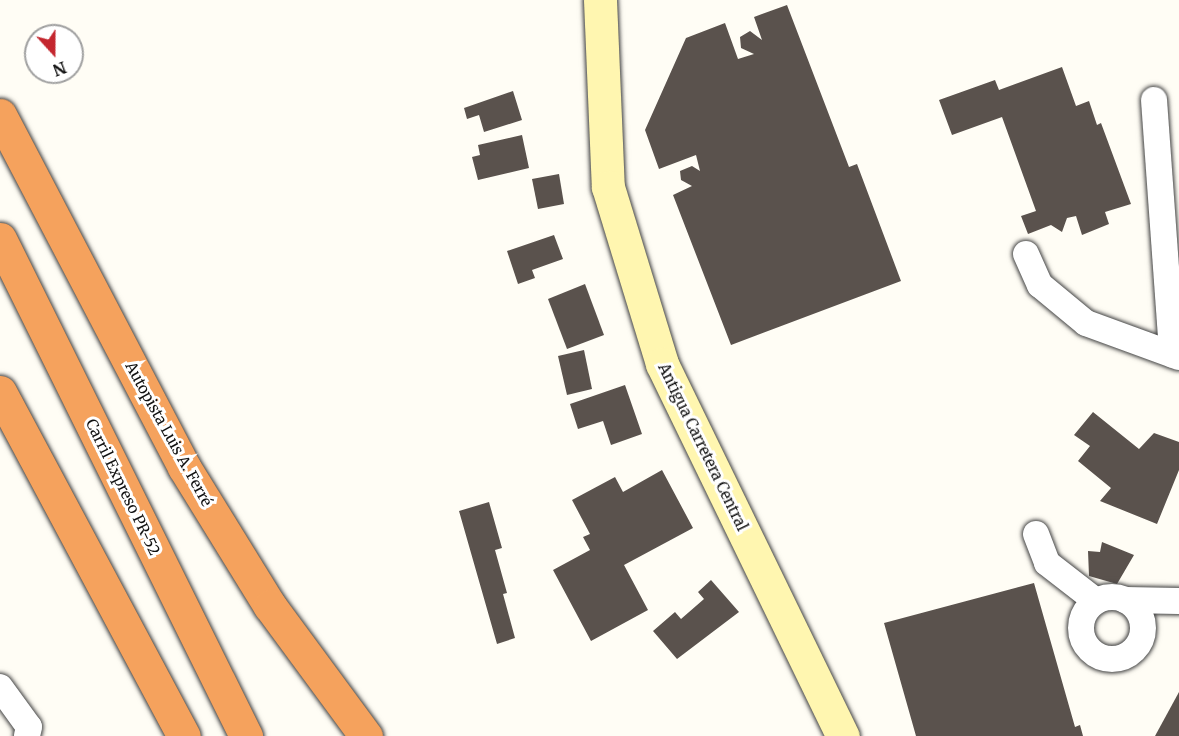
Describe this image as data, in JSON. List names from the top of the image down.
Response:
{
  "streets": {
    "highway": ["Autopista Luis A. Ferré", "Carril Expreso PR-52"],
    "street": ["Antigua Carretera Central"]
  },
  "north": "bottom"
}
